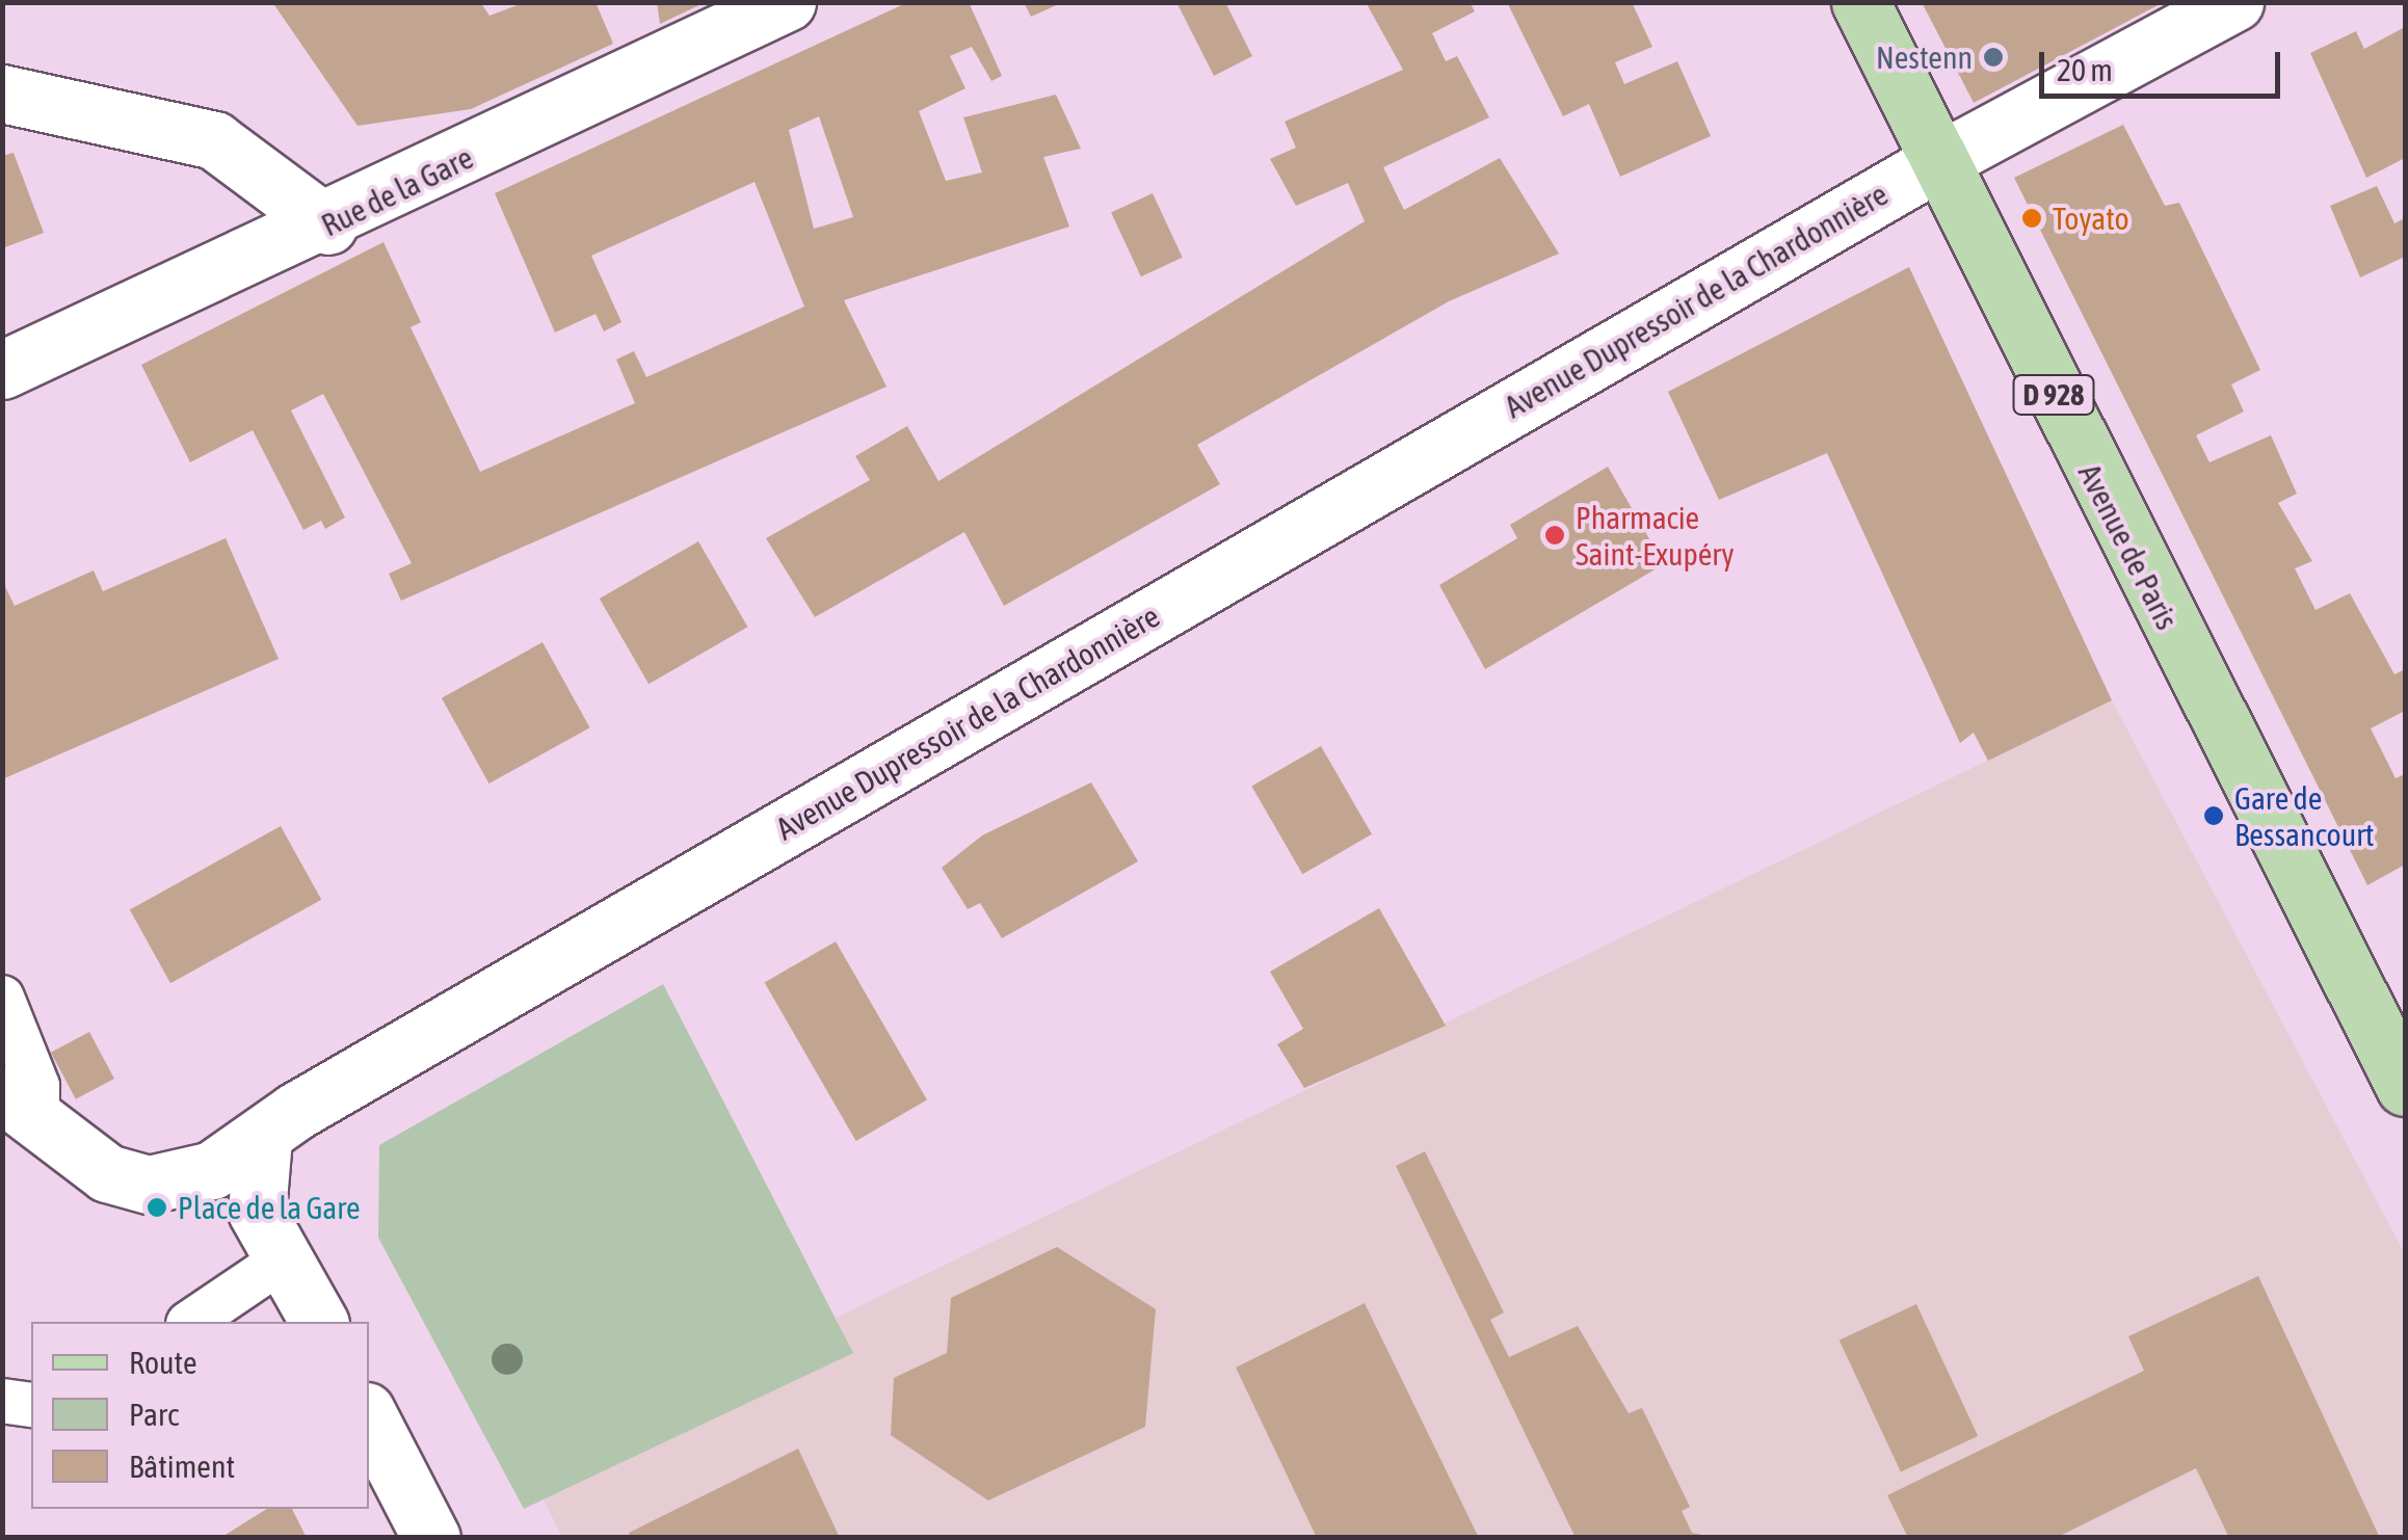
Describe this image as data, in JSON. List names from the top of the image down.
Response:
{
  "streets": {
    "main road": [
      "Rue de la Gare",
      "Avenue Dupressoir de la Chardonnière",
      "D 928",
      "Avenue de Paris"
    ]
  },
  "crossings": [
    ["Avenue Dupressoir de la Chardonnière", "Avenue de Paris"]
  ],
  "places": [
    "Nestenn",
    "Toyato",
    "Pharmacie Saint-Exupéry",
    "Gare de Bessancourt",
    "Place de la Gare"
  ],
  "legend": ["Route", "Parc", "Bâtiment"],
  "scale_bar": "20 m"
}
